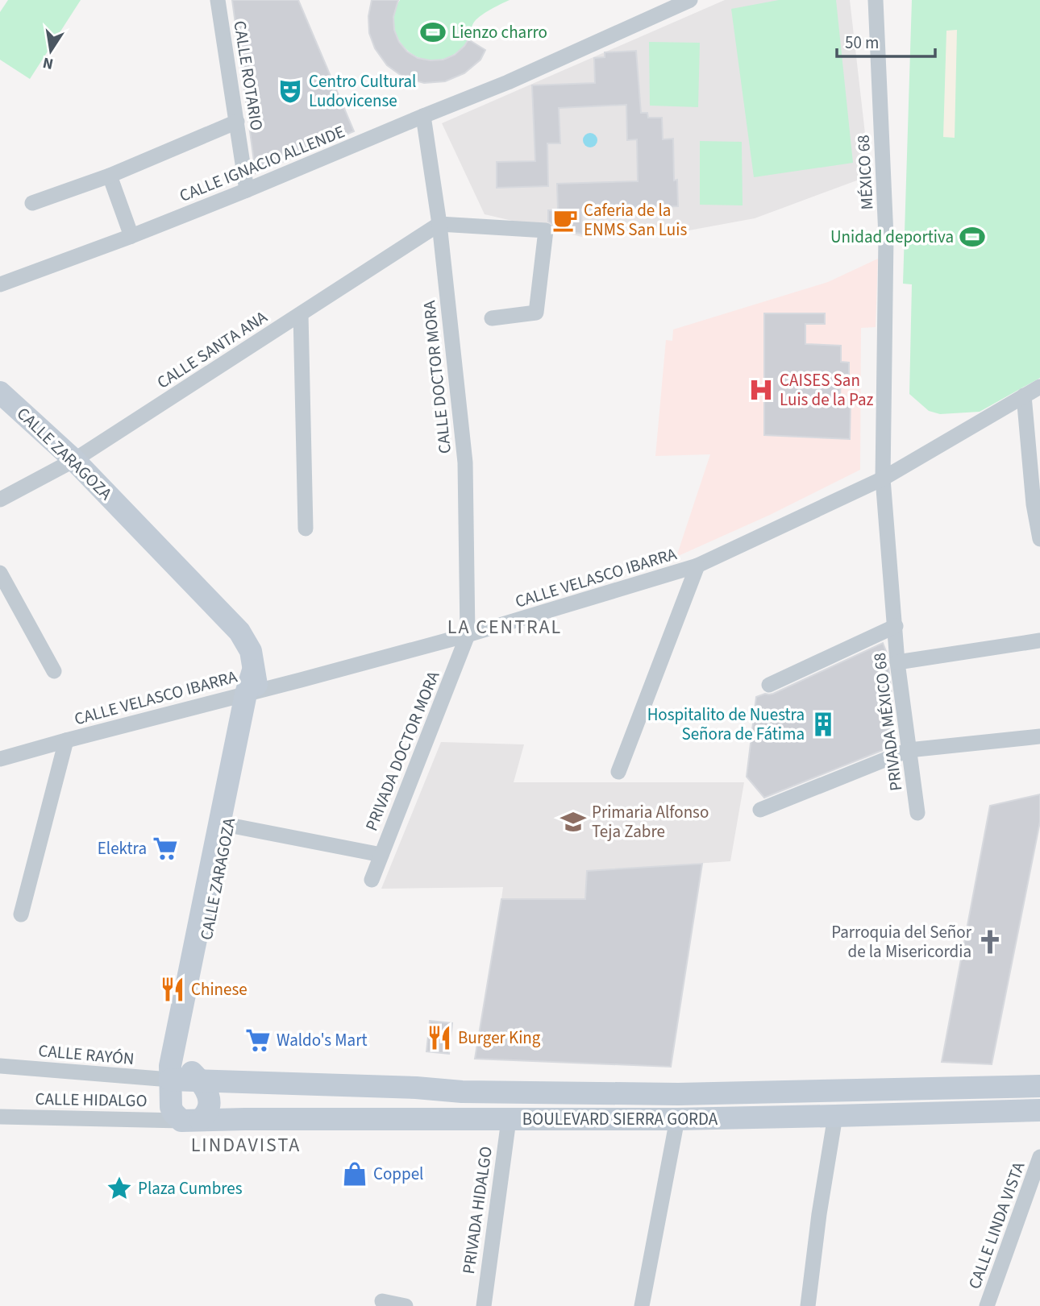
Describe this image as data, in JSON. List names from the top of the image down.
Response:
{
  "streets": {
    "main road": ["CALLE ZARAGOZA", "BOULEVARD SIERRA GORDA"],
    "street": [
      "CALLE ROTARIO",
      "CALLE IGNACIO ALLENDE",
      "MÉXICO 68",
      "CALLE SANTA ANA",
      "CALLE DOCTOR MORA",
      "CALLE VELASCO IBARRA",
      "PRIVADA MÉXICO 68",
      "PRIVADA DOCTOR MORA",
      "CALLE RAYÓN",
      "CALLE HIDALGO",
      "PRIVADA HIDALGO",
      "CALLE LINDA VISTA"
    ]
  },
  "crossings": [
    ["CALLE ROTARIO", "CALLE IGNACIO ALLENDE"],
    ["CALLE IGNACIO ALLENDE", "CALLE DOCTOR MORA"],
    ["MÉXICO 68", "CALLE VELASCO IBARRA"],
    ["MÉXICO 68", "PRIVADA MÉXICO 68"],
    ["CALLE SANTA ANA", "CALLE DOCTOR MORA"],
    ["CALLE SANTA ANA", "CALLE ZARAGOZA"],
    ["CALLE DOCTOR MORA", "CALLE VELASCO IBARRA"],
    ["CALLE DOCTOR MORA", "PRIVADA DOCTOR MORA"],
    ["CALLE ZARAGOZA", "CALLE VELASCO IBARRA"],
    ["CALLE ZARAGOZA", "CALLE RAYÓN"],
    ["CALLE ZARAGOZA", "CALLE HIDALGO"],
    ["CALLE ZARAGOZA", "BOULEVARD SIERRA GORDA"],
    ["CALLE VELASCO IBARRA", "PRIVADA MÉXICO 68"],
    ["CALLE VELASCO IBARRA", "PRIVADA DOCTOR MORA"],
    ["CALLE RAYÓN", "CALLE HIDALGO"],
    ["CALLE RAYÓN", "BOULEVARD SIERRA GORDA"],
    ["CALLE HIDALGO", "BOULEVARD SIERRA GORDA"],
    ["BOULEVARD SIERRA GORDA", "PRIVADA HIDALGO"]
  ],
  "districts": ["LA CENTRAL", "LINDAVISTA"],
  "places": {
    "sports": ["Lienzo charro", "Unidad deportiva"],
    "theatre": ["Centro Cultural Ludovicense"],
    "cafe": ["Caferia de la ENMS San Luis"],
    "hospital": ["CAISES San Luis de la Paz"],
    "building": ["Hospitalito de Nuestra Señora de Fátima"],
    "school or university": ["Primaria Alfonso Teja Zabre"],
    "supermarket": ["Elektra", "Waldo's Mart"],
    "church": ["Parroquia del Señor de la Misericordia"],
    "restaurant": ["Chinese", "Burger King"],
    "shop": ["Coppel"],
    "place": ["Plaza Cumbres"]
  },
  "scale_bar": "50 m",
  "north": "bottom"
}
